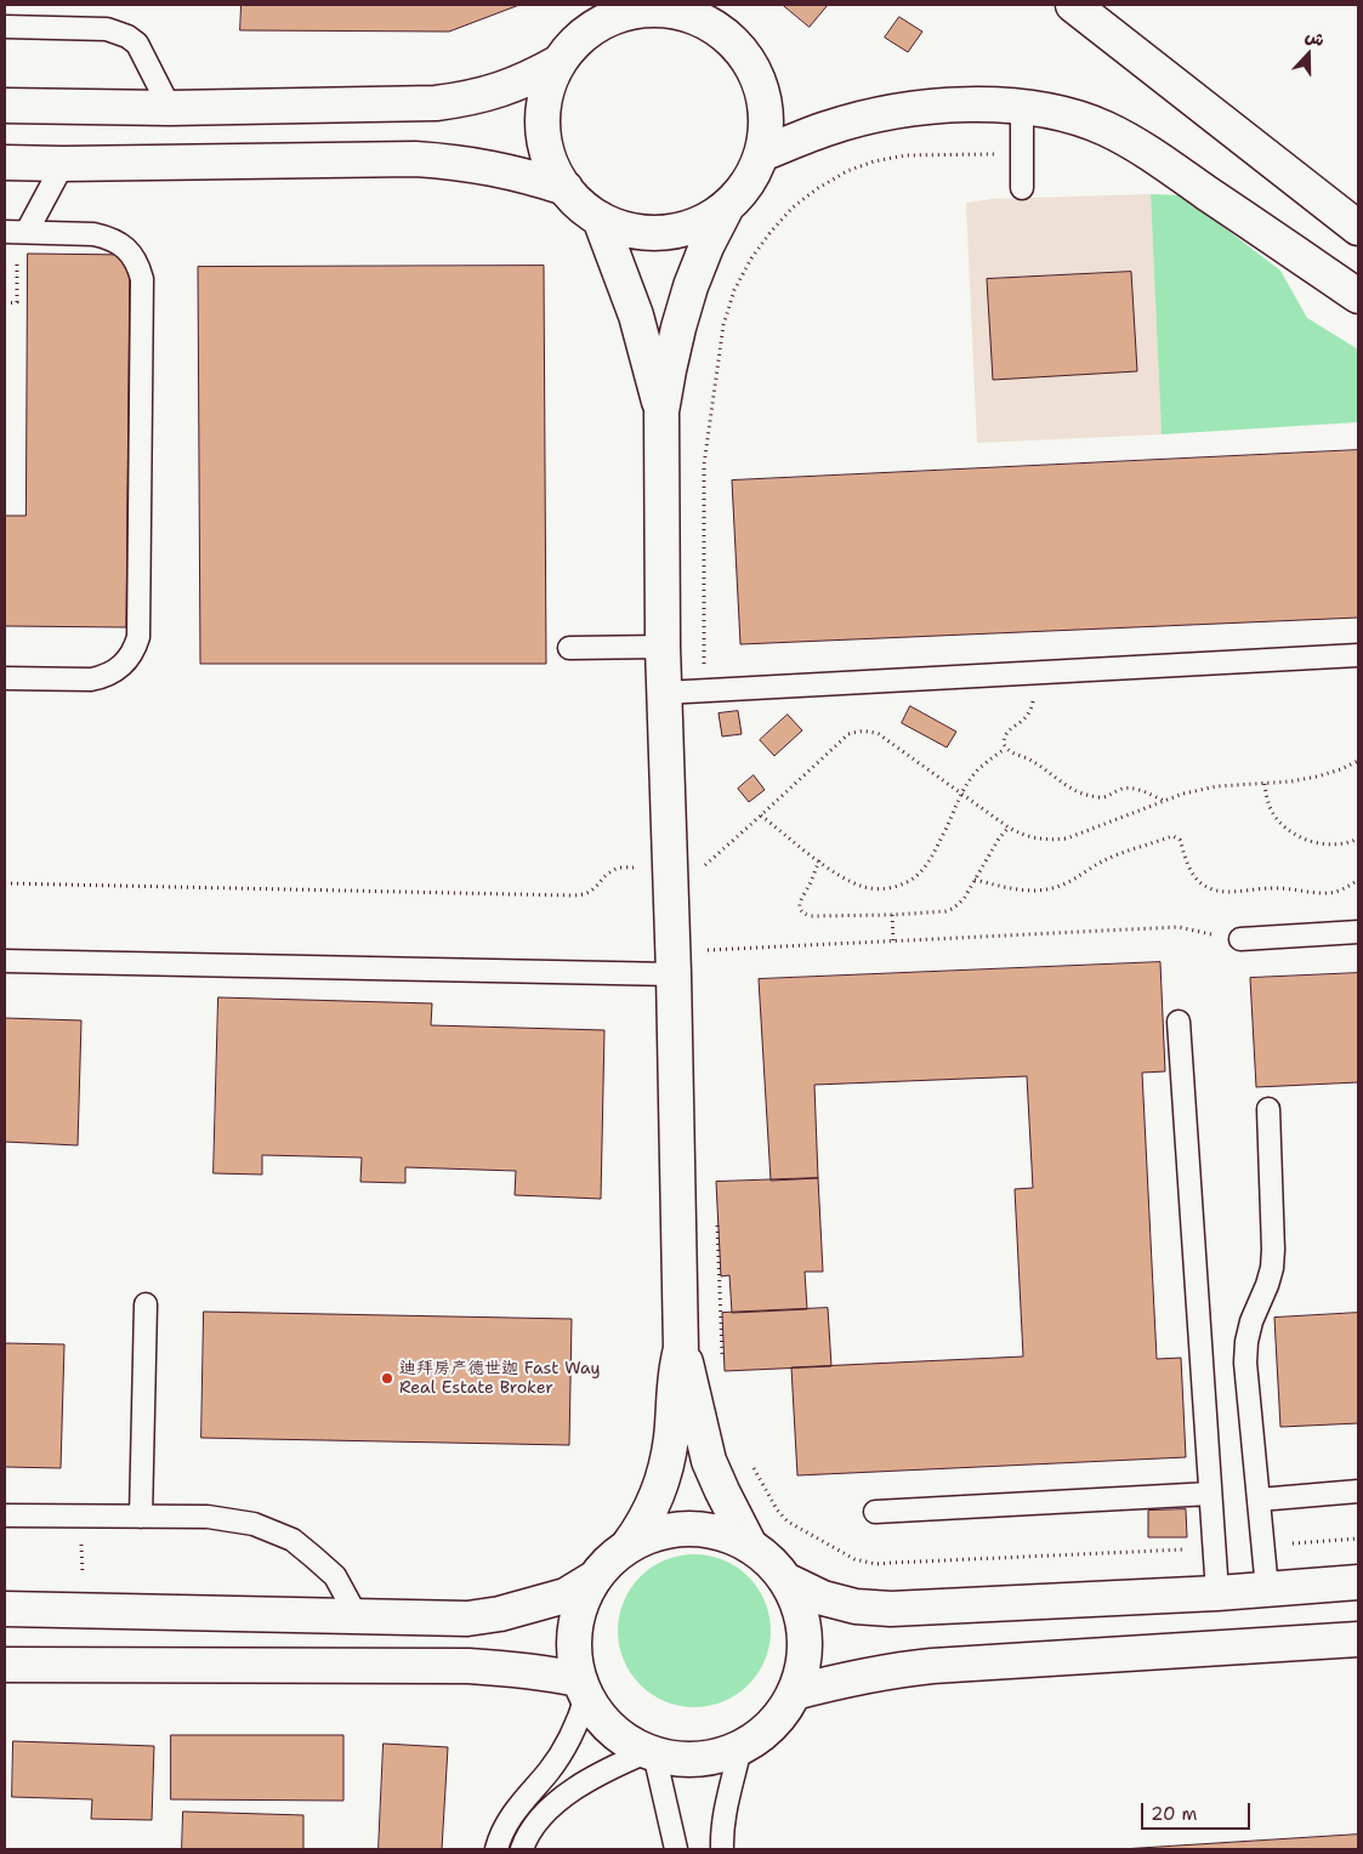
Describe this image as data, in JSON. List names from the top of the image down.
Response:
{
  "places": ["迪拜房产德世迦 Fast Way Real Estate Broker"],
  "scale_bar": "20 m",
  "north": "top"
}
